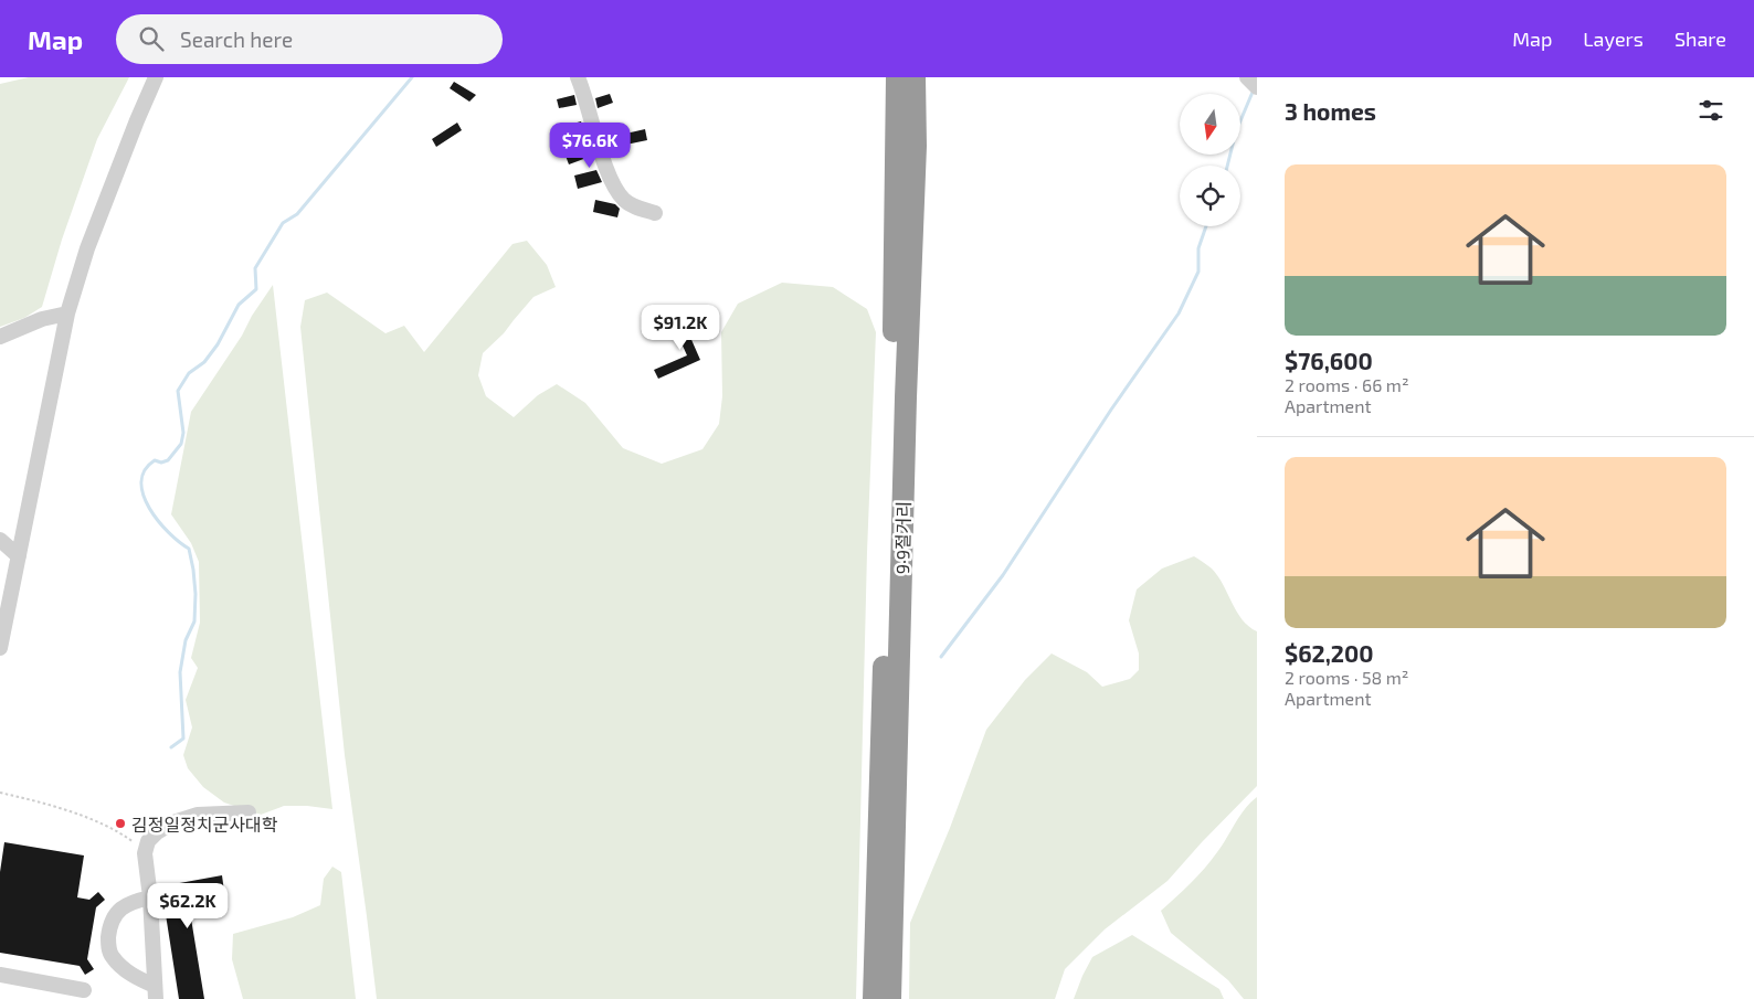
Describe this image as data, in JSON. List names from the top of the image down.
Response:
{
  "streets": {
    "highway": ["9·9절거리"]
  },
  "places": ["김정일정치군사대학"],
  "north": "bottom",
  "page": {
    "header": "Map",
    "search": "Search here",
    "nav": ["Map", "Layers", "Share"],
    "heading": "3 homes",
    "price": ["$76.6K", "$91.2K", "$62.2K"],
    "list": [
      {
        "name": "$76,600",
        "note": "2 rooms · 66 m² · Apartment"
      },
      {
        "name": "$62,200",
        "note": "2 rooms · 58 m² · Apartment"
      }
    ]
  }
}
